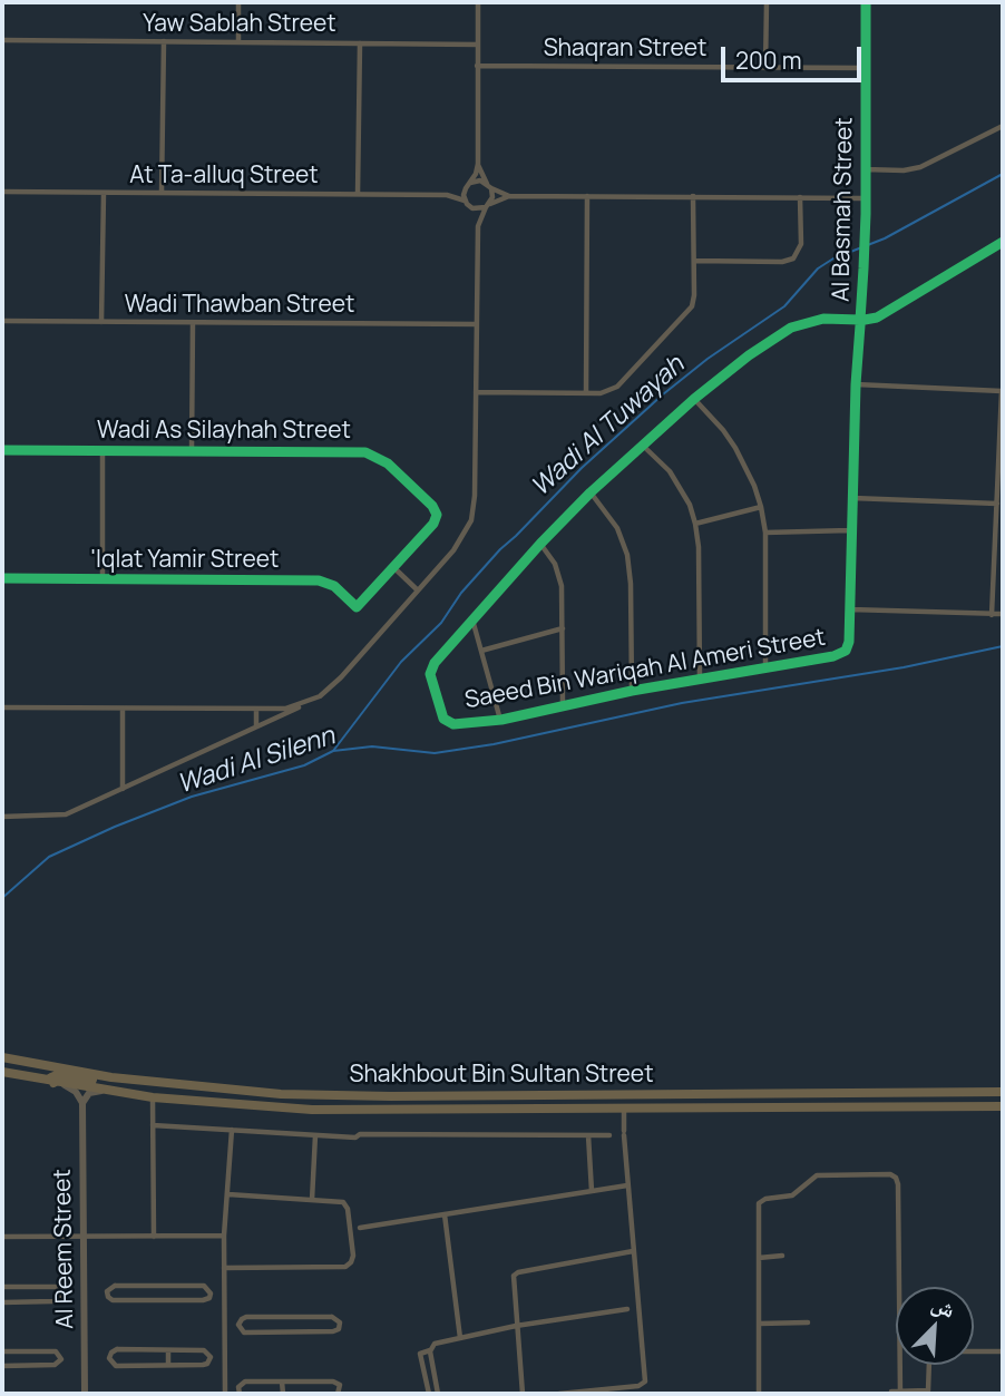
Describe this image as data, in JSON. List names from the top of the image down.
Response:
{
  "streets": {
    "main road": ["Shakhbout Bin Sultan Street"],
    "street": [
      "Yaw Sablah Street",
      "Shaqran Street",
      "At Ta-alluq Street",
      "Al Basmah Street",
      "Wadi Thawban Street",
      "Wadi As Silayhah Street",
      "'Iqlat Yamir Street",
      "Saeed Bin Wariqah Al Ameri Street",
      "Al Reem Street"
    ]
  },
  "crossings": [
    ["Shaqran Street", "Al Basmah Street"],
    ["Al Basmah Street", "Saeed Bin Wariqah Al Ameri Street"],
    ["Wadi As Silayhah Street", "'Iqlat Yamir Street"]
  ],
  "water": ["Wadi Al Tuwayah", "Wadi Al Silenn"],
  "scale_bar": "200 m",
  "north": "top right"
}
